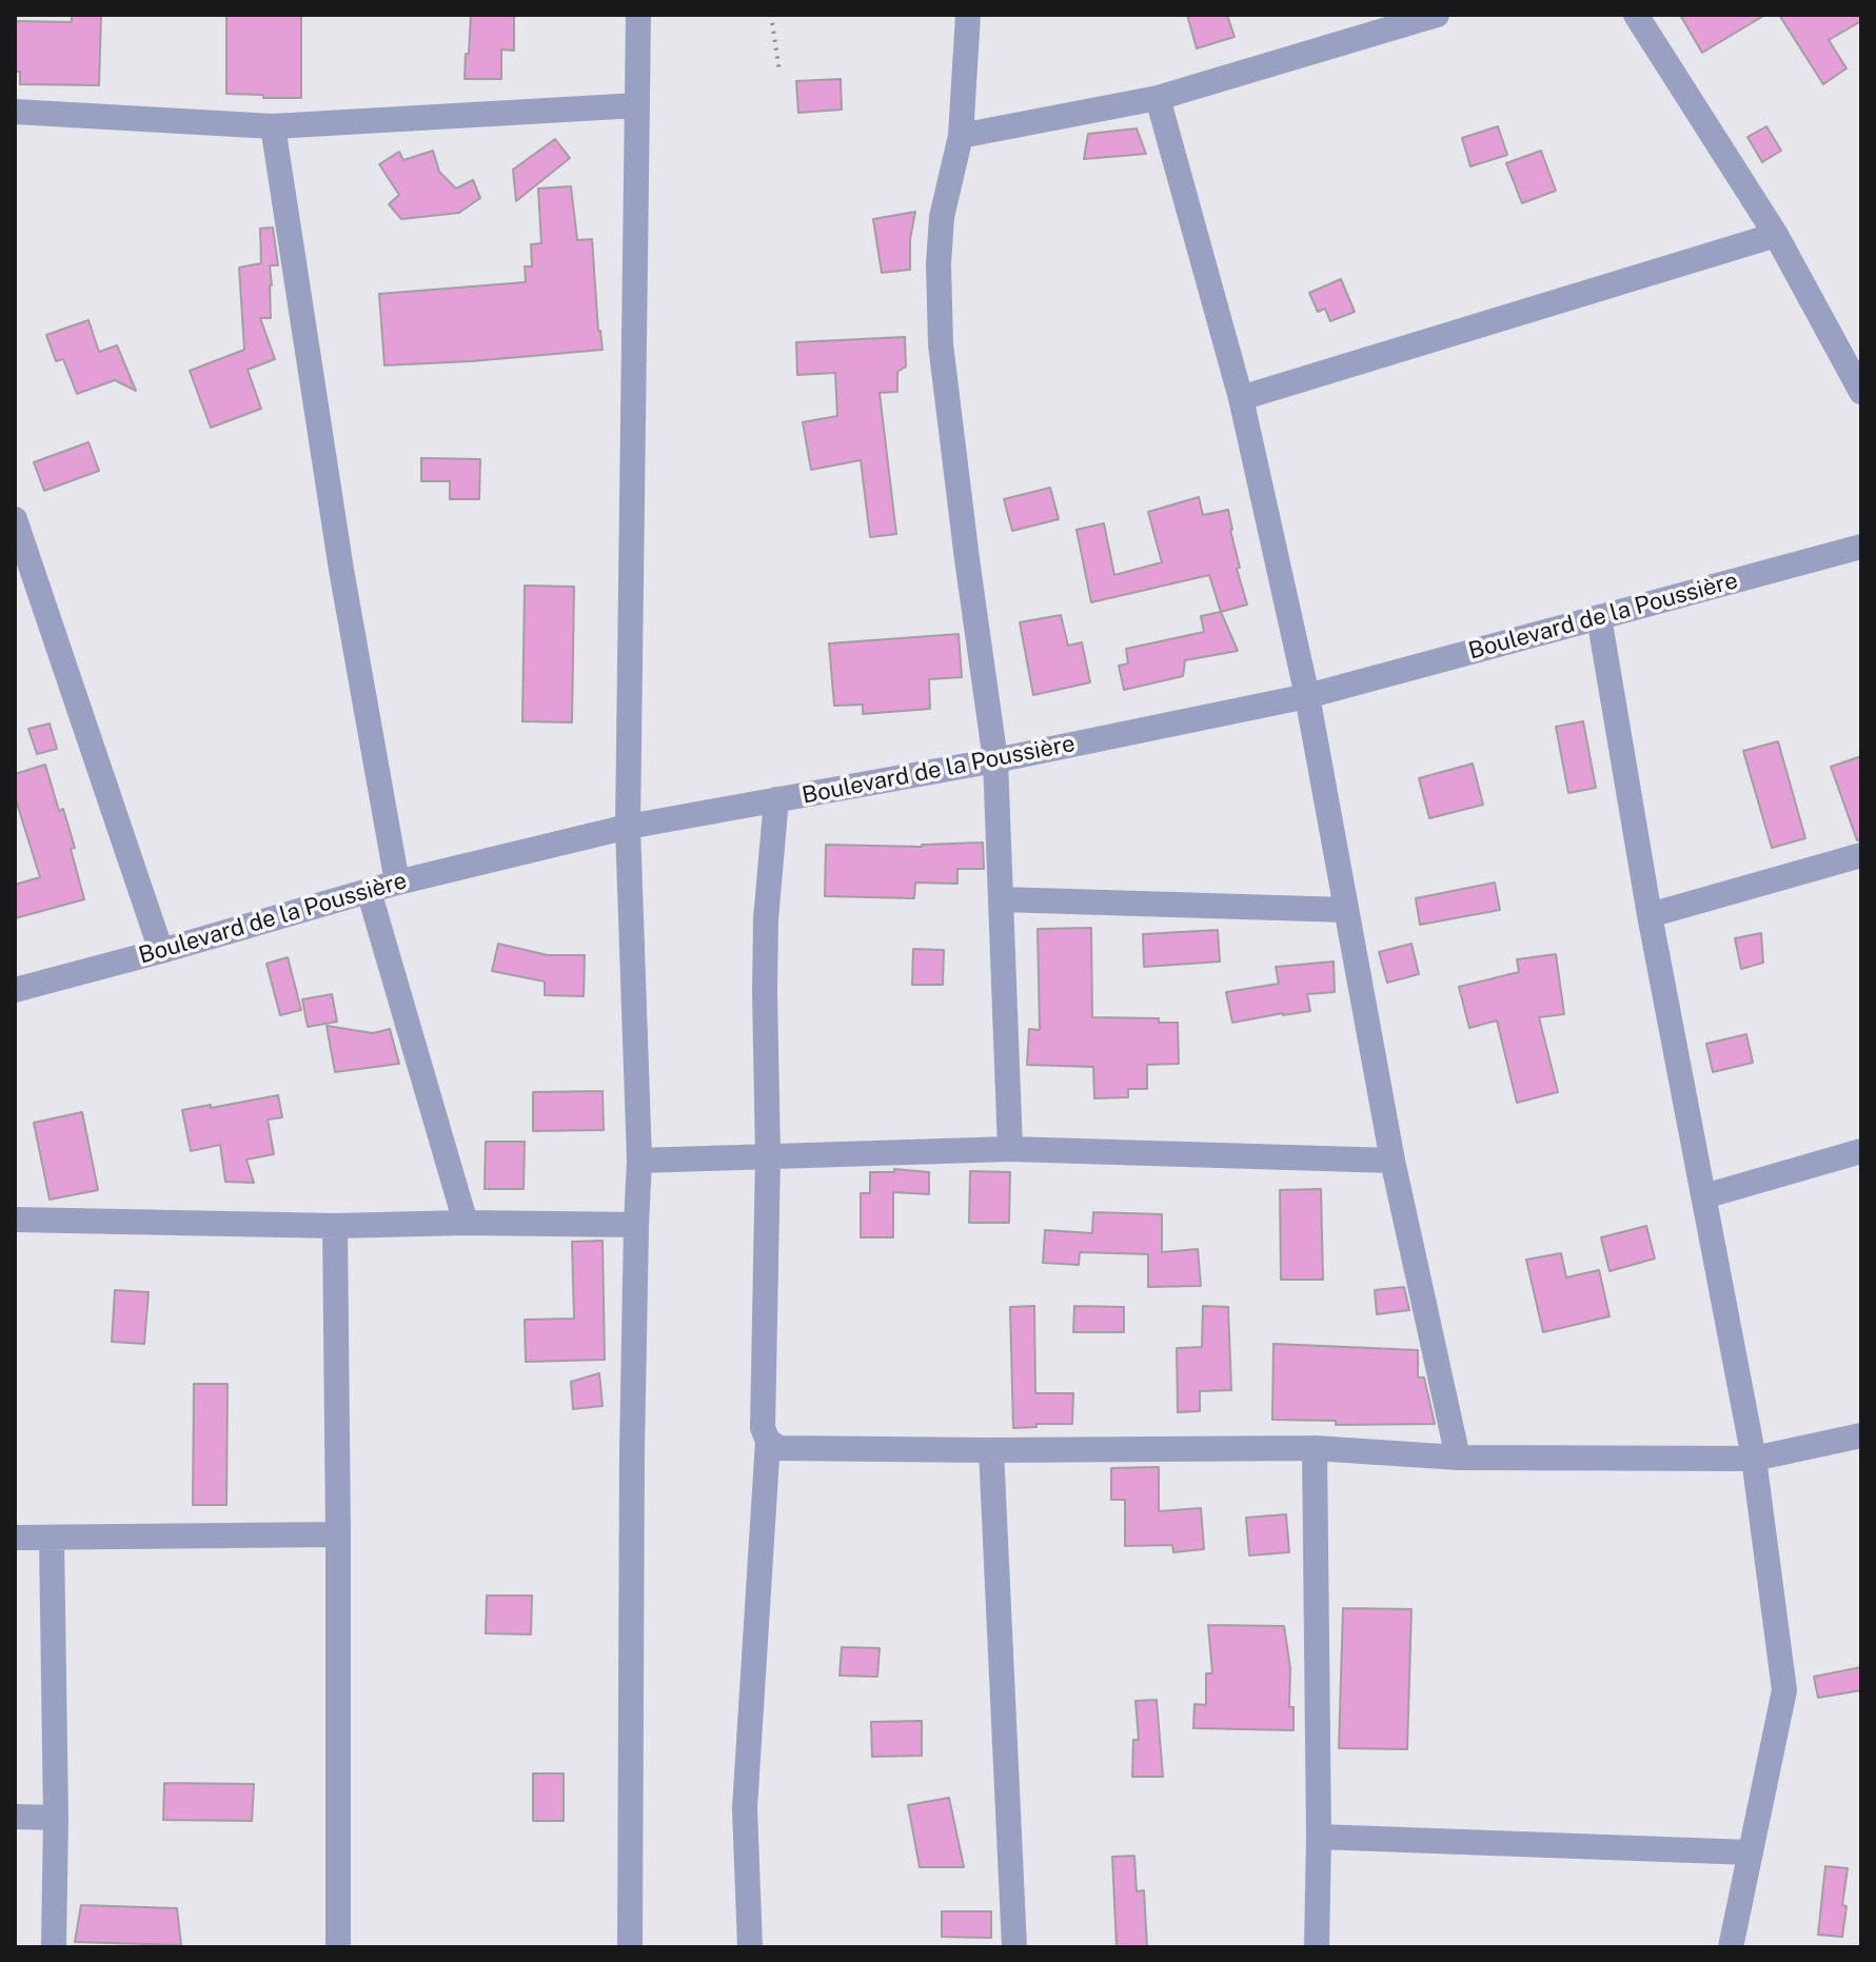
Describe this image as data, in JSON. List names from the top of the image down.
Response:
{
  "streets": {
    "street": ["Boulevard de la Poussière"]
  }
}
